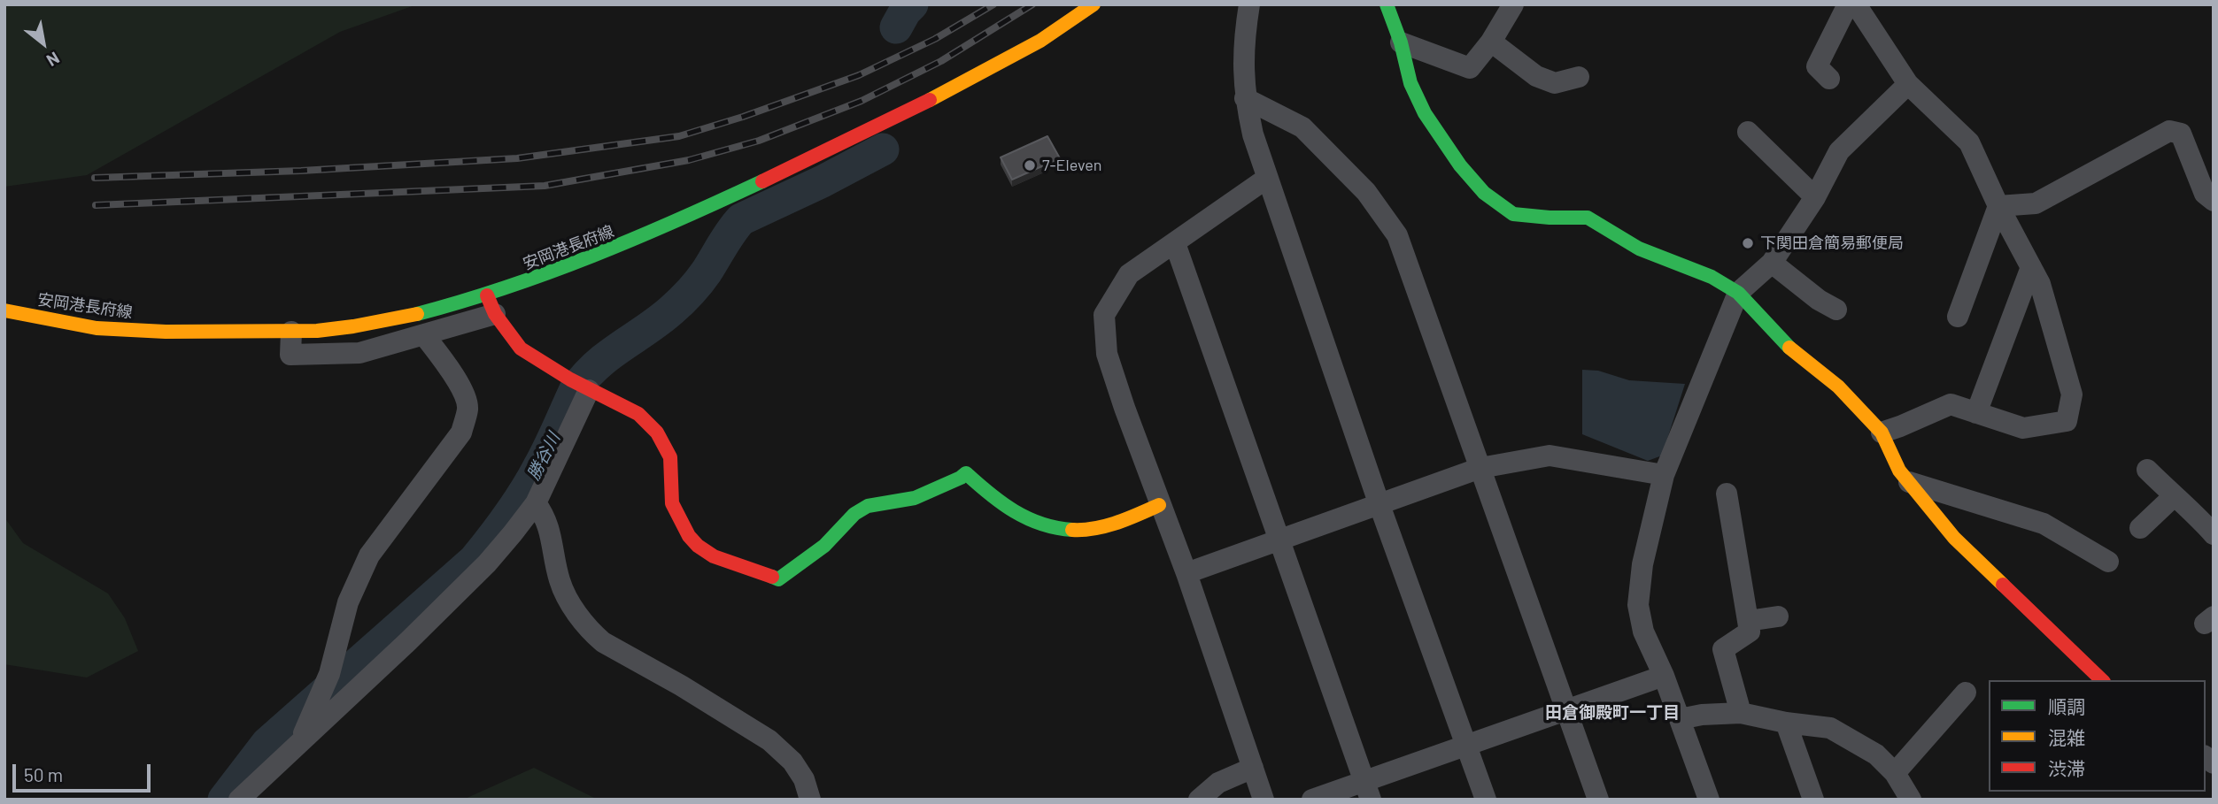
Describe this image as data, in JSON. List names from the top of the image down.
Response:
{
  "streets": {
    "street": ["安岡港長府線"]
  },
  "districts": ["田倉御殿町一丁目"],
  "water": ["勝谷川"],
  "places": ["7-Eleven", "下関田倉簡易郵便局"],
  "legend": ["順調", "混雑", "渋滞"],
  "scale_bar": "50 m",
  "north": "bottom right"
}
